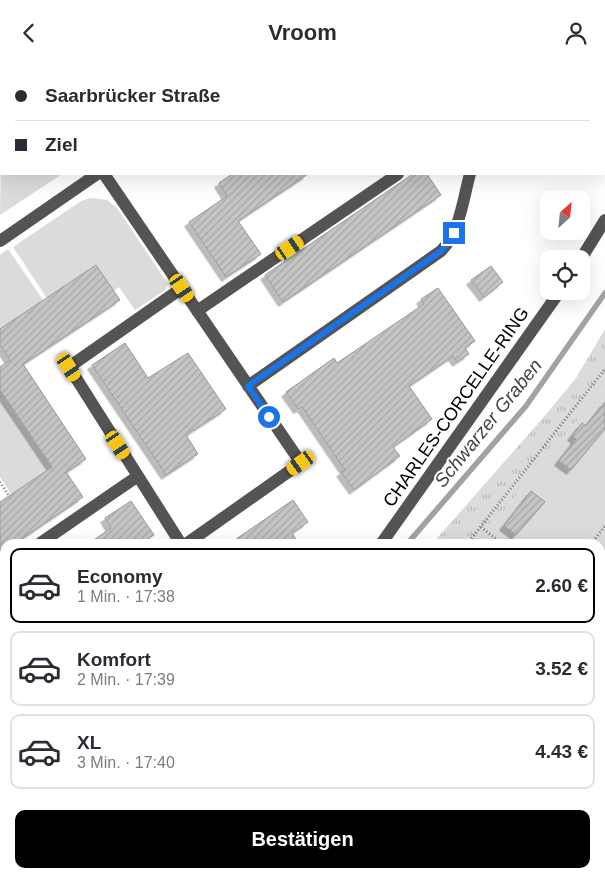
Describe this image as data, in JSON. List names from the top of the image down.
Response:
{
  "streets": {
    "street": ["CHARLES-CORCELLE-RING"]
  },
  "water": ["Schwarzer Graben"],
  "north": "top right",
  "page": {
    "header": "Vroom",
    "banner": ["Saarbrücker Straße", "Ziel"],
    "list": [
      {
        "name": "Economy",
        "note": "1 Min. · 17:38",
        "value": "2.60 €"
      },
      {
        "name": "Komfort",
        "note": "2 Min. · 17:39",
        "value": "3.52 €"
      },
      {
        "name": "XL",
        "note": "3 Min. · 17:40",
        "value": "4.43 €"
      }
    ],
    "buttons": "Bestätigen"
  }
}
